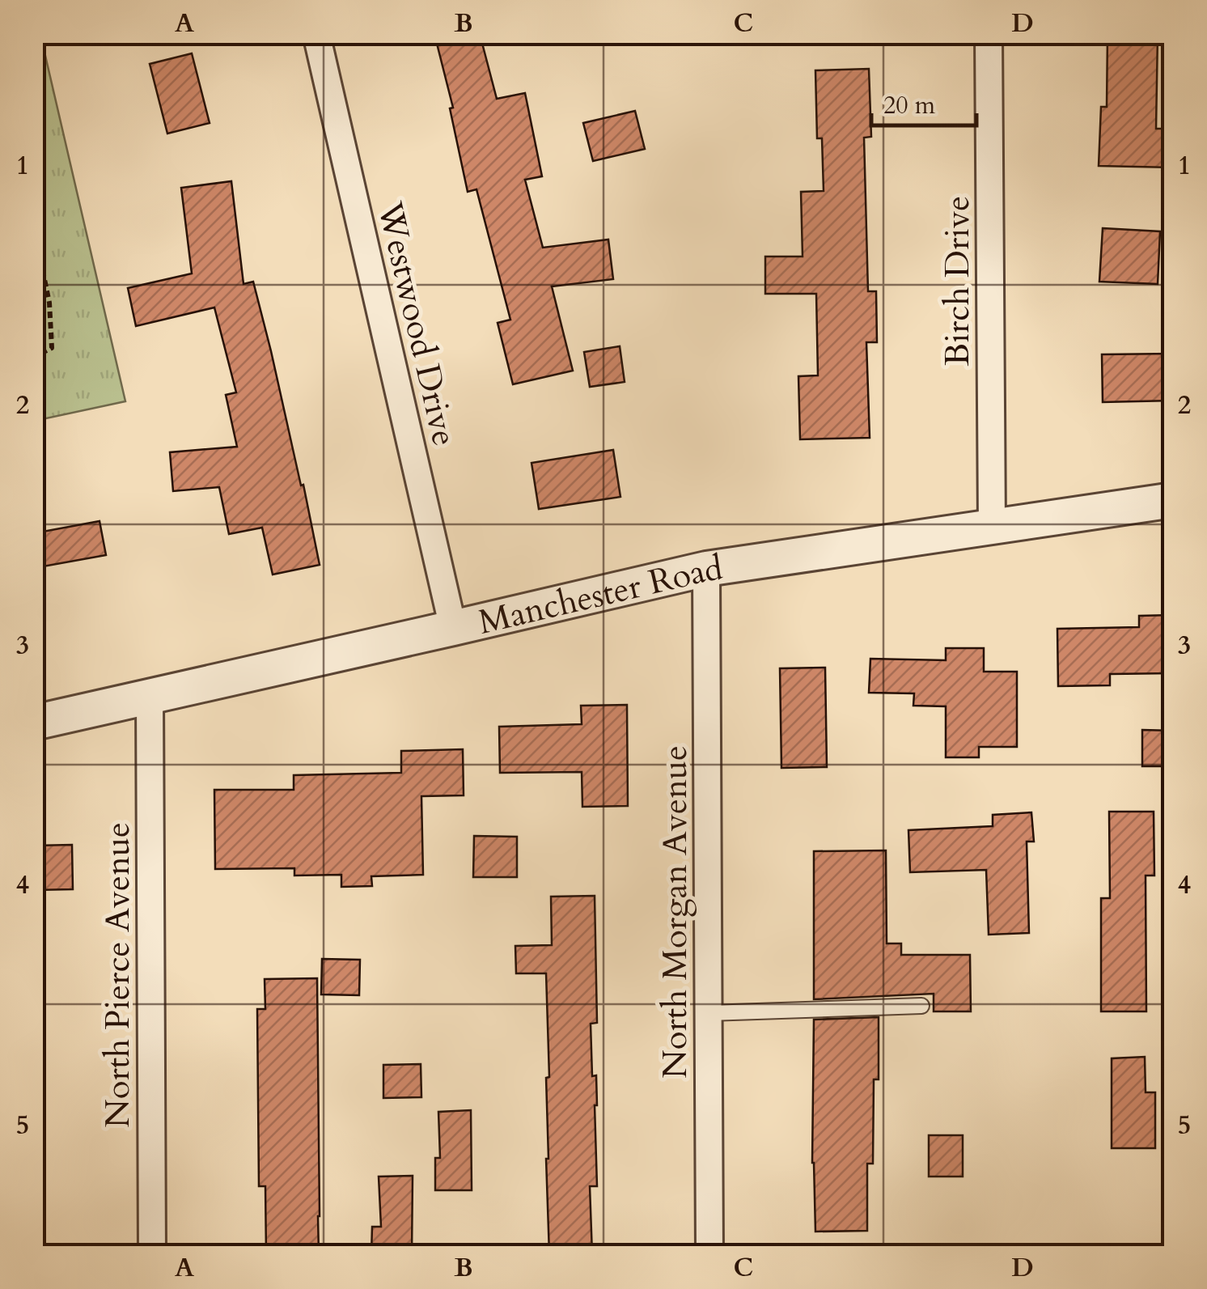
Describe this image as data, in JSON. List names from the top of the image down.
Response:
{
  "streets": {
    "street": [
      "Birch Drive",
      "Westwood Drive",
      "Manchester Road",
      "North Morgan Avenue",
      "North Pierce Avenue"
    ]
  },
  "crossings": [
    ["Birch Drive", "Manchester Road"],
    ["Westwood Drive", "Manchester Road"],
    ["Manchester Road", "North Morgan Avenue"],
    ["Manchester Road", "North Pierce Avenue"]
  ],
  "scale_bar": "20 m",
  "grid": {
    "columns": [
      "A",
      "B",
      "C",
      "D"
    ],
    "rows": [
      "1",
      "2",
      "3",
      "4",
      "5"
    ]
  }
}
